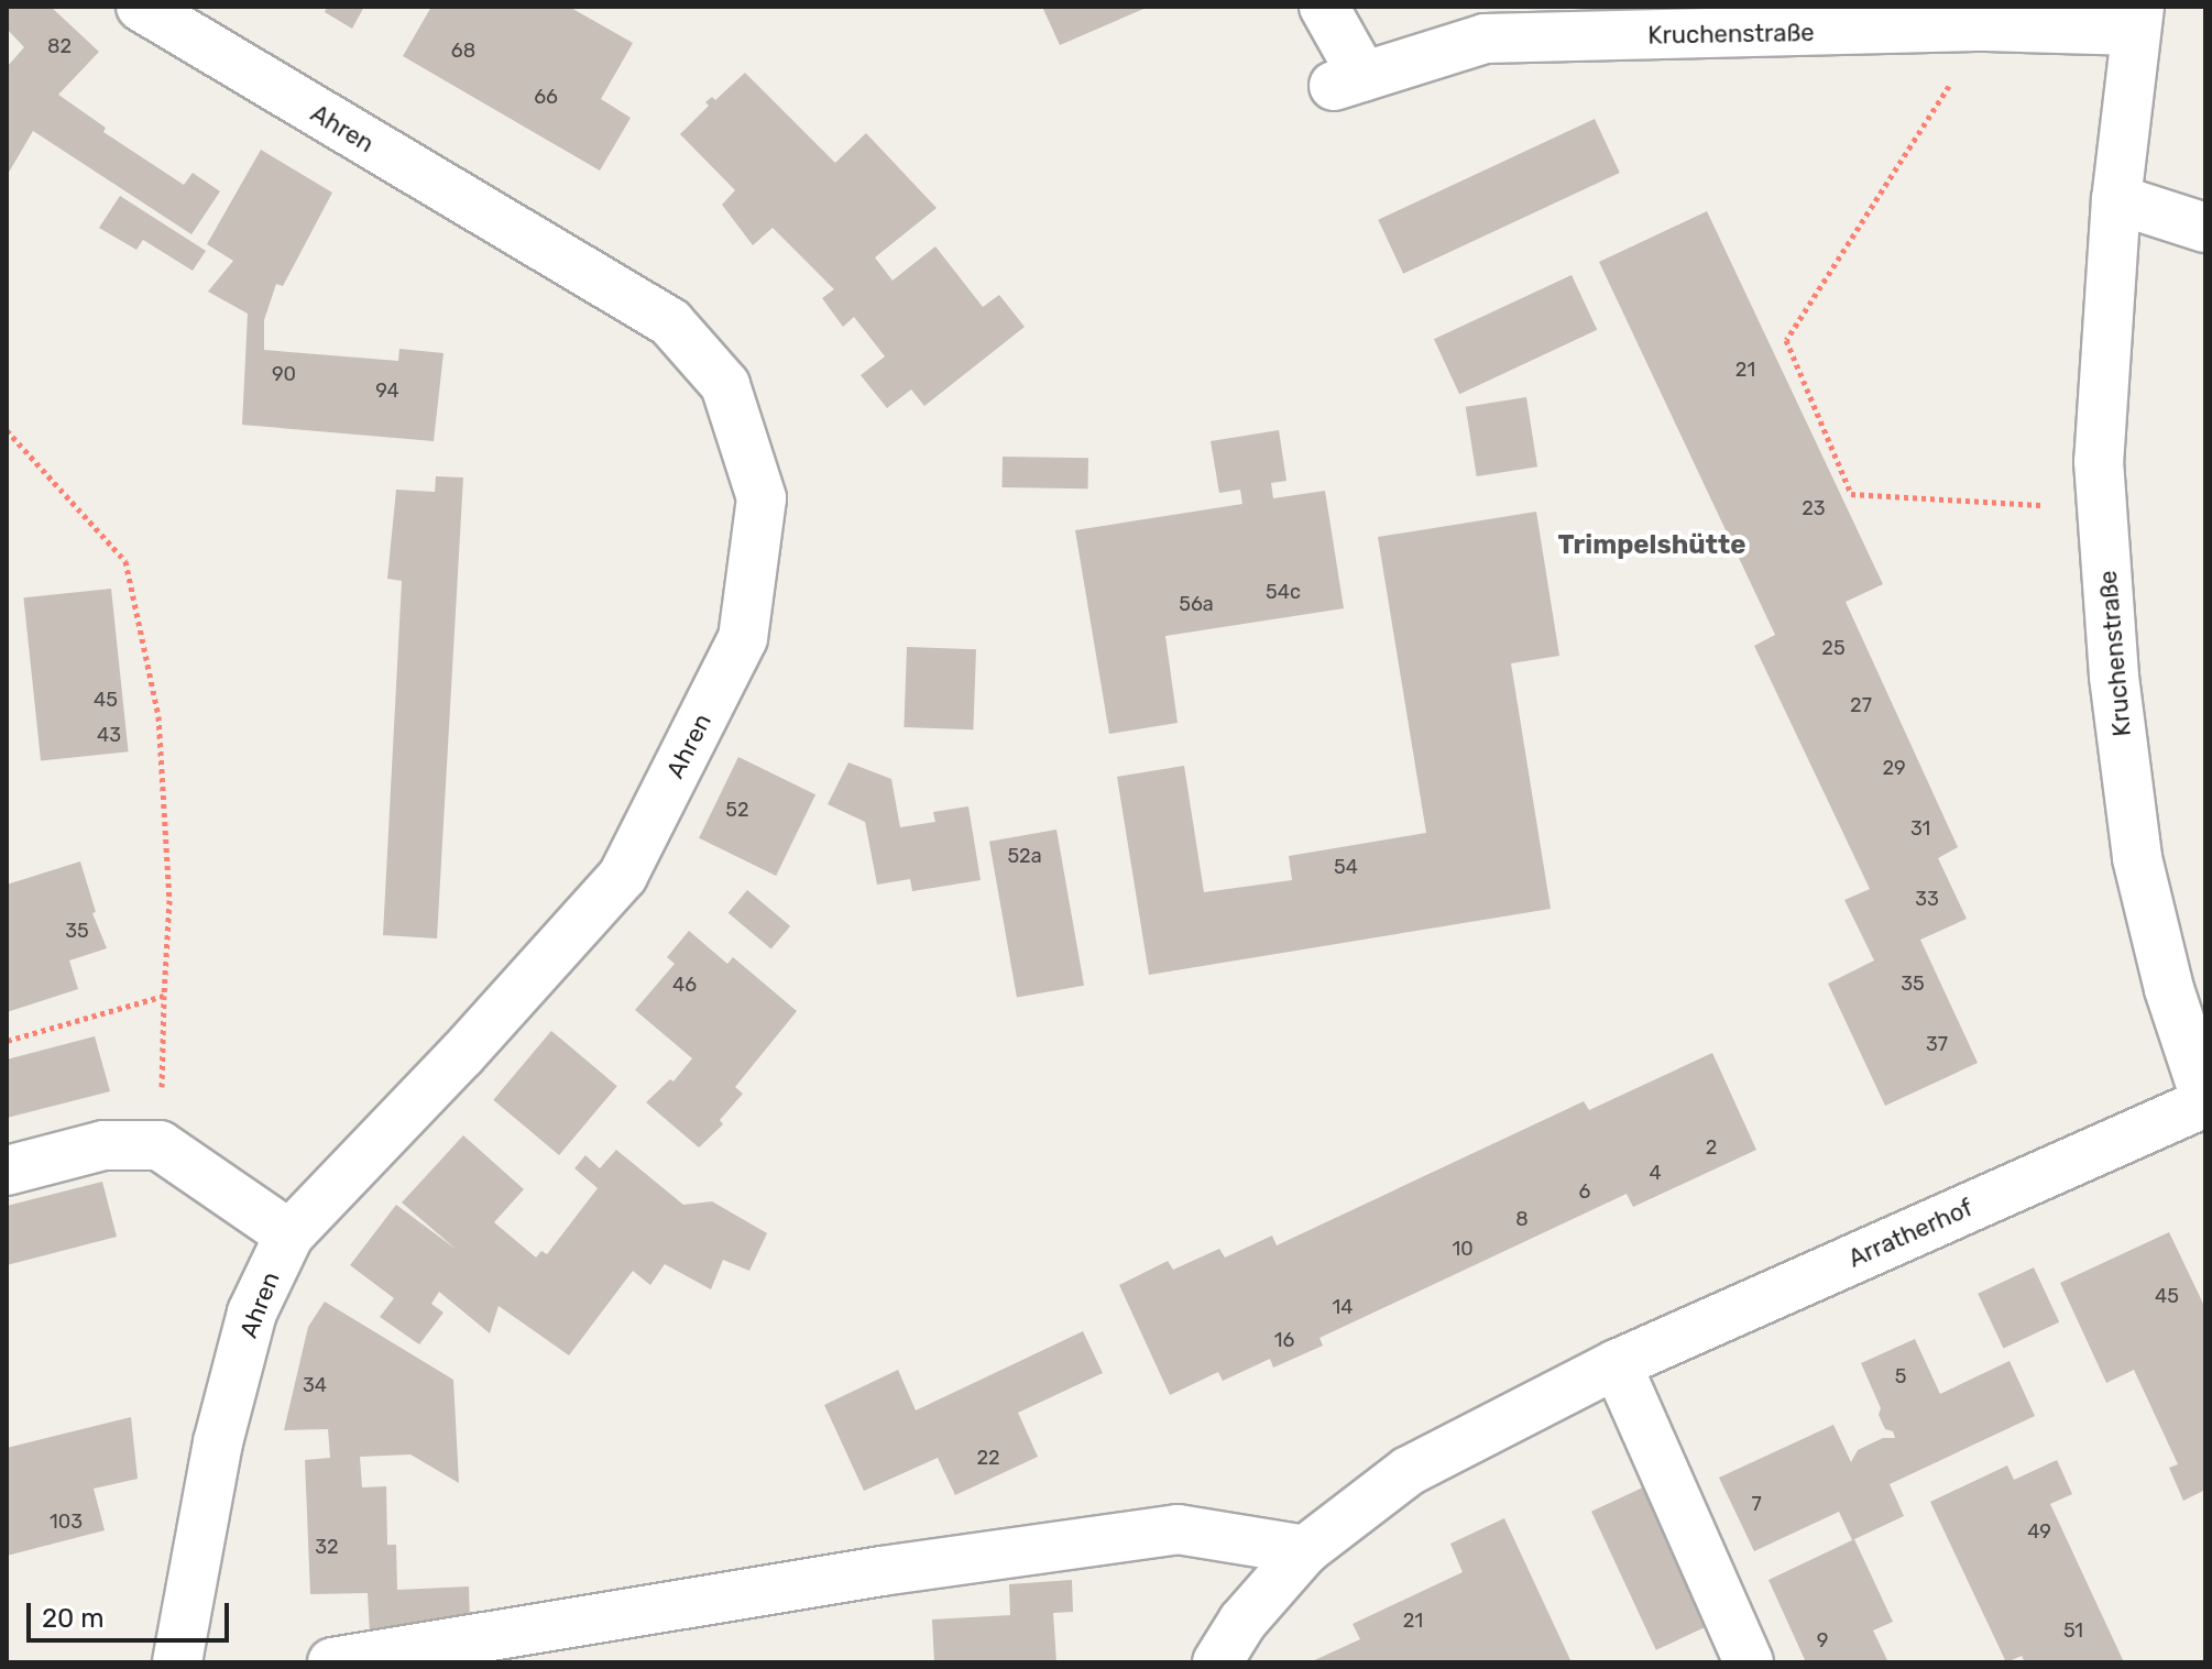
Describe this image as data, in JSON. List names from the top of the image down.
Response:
{
  "streets": {
    "street": ["Kruchenstraße", "Ahren", "Arratherhof"]
  },
  "crossings": [
    ["Kruchenstraße", "Arratherhof"]
  ],
  "districts": ["Trimpelshütte"],
  "house_numbers": [
    "82",
    "68",
    "66",
    "21",
    "90",
    "94",
    "23",
    "54c",
    "56a",
    "25",
    "45",
    "27",
    "43",
    "29",
    "52",
    "31",
    "52a",
    "54",
    "33",
    "35",
    "35",
    "46",
    "37",
    "2",
    "4",
    "6",
    "8",
    "10",
    "45",
    "14",
    "16",
    "5",
    "34",
    "22",
    "7",
    "103",
    "49",
    "32",
    "21",
    "51",
    "9"
  ],
  "scale_bar": "20 m"
}
